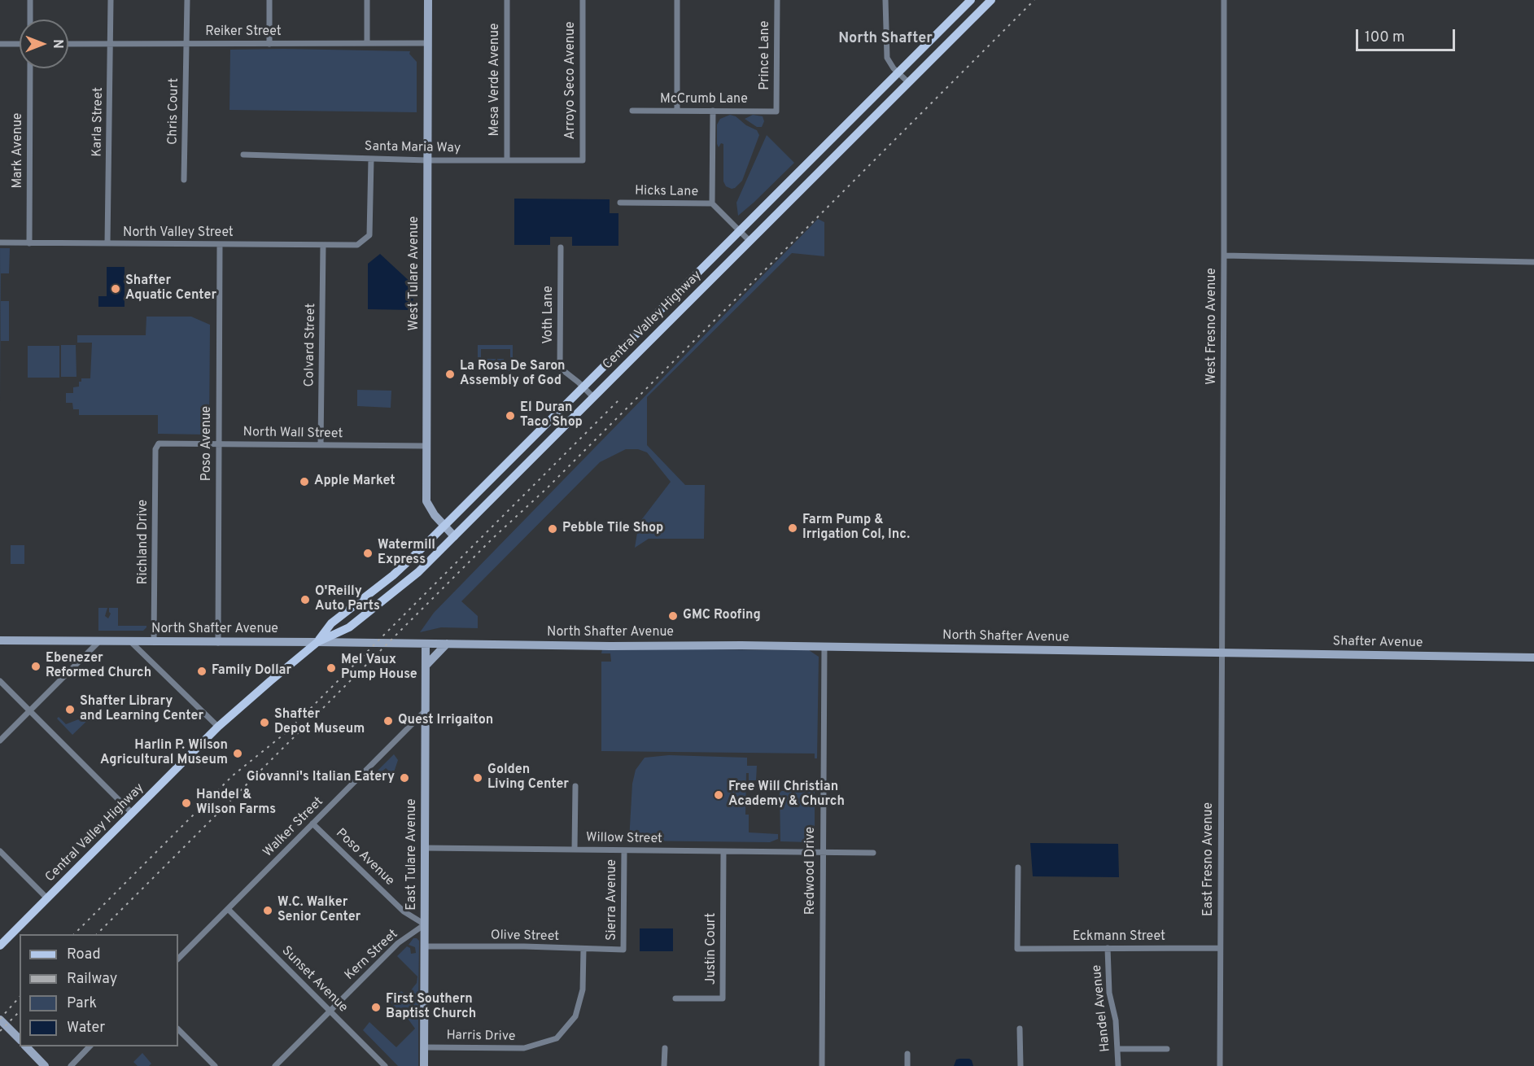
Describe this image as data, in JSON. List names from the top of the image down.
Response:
{
  "streets": {
    "main road": [
      "West Tulare Avenue",
      "Central Valley Highway",
      "North Shafter Avenue",
      "Shafter Avenue",
      "East Tulare Avenue"
    ],
    "street": [
      "Reiker Street",
      "Prince Lane",
      "Mesa Verde Avenue",
      "Arroyo Seco Avenue",
      "McCrumb Lane",
      "Chris Court",
      "Karla Street",
      "Santa Maria Way",
      "Mark Avenue",
      "Hicks Lane",
      "North Valley Street",
      "Voth Lane",
      "West Fresno Avenue",
      "Colvard Street",
      "North Wall Street",
      "Poso Avenue",
      "Richland Drive",
      "Walker Street",
      "Willow Street",
      "East Fresno Avenue",
      "Redwood Drive",
      "Sierra Avenue",
      "Olive Street",
      "Eckmann Street",
      "Justin Court",
      "Kern Street",
      "Sunset Avenue",
      "Handel Avenue",
      "Harris Drive"
    ]
  },
  "crossings": [
    ["Reiker Street", "Chris Court"],
    ["Reiker Street", "Karla Street"],
    ["Reiker Street", "West Tulare Avenue"],
    ["Prince Lane", "McCrumb Lane"],
    ["Mesa Verde Avenue", "Santa Maria Way"],
    ["Arroyo Seco Avenue", "Santa Maria Way"],
    ["Karla Street", "North Valley Street"],
    ["Santa Maria Way", "North Valley Street"],
    ["Santa Maria Way", "West Tulare Avenue"],
    ["Mark Avenue", "North Valley Street"],
    ["North Valley Street", "Colvard Street"],
    ["North Valley Street", "Poso Avenue"],
    ["West Tulare Avenue", "Central Valley Highway"],
    ["West Tulare Avenue", "North Wall Street"],
    ["Voth Lane", "Central Valley Highway"],
    ["Central Valley Highway", "North Shafter Avenue"],
    ["West Fresno Avenue", "North Shafter Avenue"],
    ["West Fresno Avenue", "Shafter Avenue"],
    ["West Fresno Avenue", "East Fresno Avenue"],
    ["Colvard Street", "North Wall Street"],
    ["North Wall Street", "Poso Avenue"],
    ["North Wall Street", "Richland Drive"],
    ["Poso Avenue", "North Shafter Avenue"],
    ["Poso Avenue", "Walker Street"],
    ["Poso Avenue", "East Tulare Avenue"],
    ["Poso Avenue", "Kern Street"],
    ["Richland Drive", "North Shafter Avenue"],
    ["North Shafter Avenue", "Shafter Avenue"],
    ["North Shafter Avenue", "East Tulare Avenue"],
    ["North Shafter Avenue", "East Fresno Avenue"],
    ["North Shafter Avenue", "Redwood Drive"],
    ["Shafter Avenue", "East Fresno Avenue"],
    ["Walker Street", "East Tulare Avenue"],
    ["Walker Street", "Sunset Avenue"],
    ["Willow Street", "East Tulare Avenue"],
    ["Willow Street", "Redwood Drive"],
    ["Willow Street", "Sierra Avenue"],
    ["Willow Street", "Justin Court"],
    ["East Tulare Avenue", "Olive Street"],
    ["East Tulare Avenue", "Kern Street"],
    ["East Tulare Avenue", "Harris Drive"],
    ["East Fresno Avenue", "Eckmann Street"],
    ["Sierra Avenue", "Olive Street"],
    ["Olive Street", "Harris Drive"],
    ["Eckmann Street", "Handel Avenue"],
    ["Kern Street", "Sunset Avenue"]
  ],
  "districts": ["North Shafter"],
  "places": [
    "Shafter Aquatic Center",
    "La Rosa De Saron Assembly of God",
    "El Duran Taco Shop",
    "Apple Market",
    "Farm Pump & Irrigation Col, Inc.",
    "Pebble Tile Shop",
    "Watermill Express",
    "O'Reilly Auto Parts",
    "GMC Roofing",
    "Ebenezer Reformed Church",
    "Mel Vaux Pump House",
    "Family Dollar",
    "Shafter Library and Learning Center",
    "Quest Irrigaiton",
    "Shafter Depot Museum",
    "Harlin P. Wilson Agricultural Museum",
    "Giovanni's Italian Eatery",
    "Golden Living Center",
    "Free Will Christian Academy & Church",
    "Handel & Wilson Farms",
    "W.C. Walker Senior Center",
    "First Southern Baptist Church"
  ],
  "legend": [
    "Road",
    "Railway",
    "Park",
    "Water"
  ],
  "scale_bar": "100 m",
  "north": "right"
}
